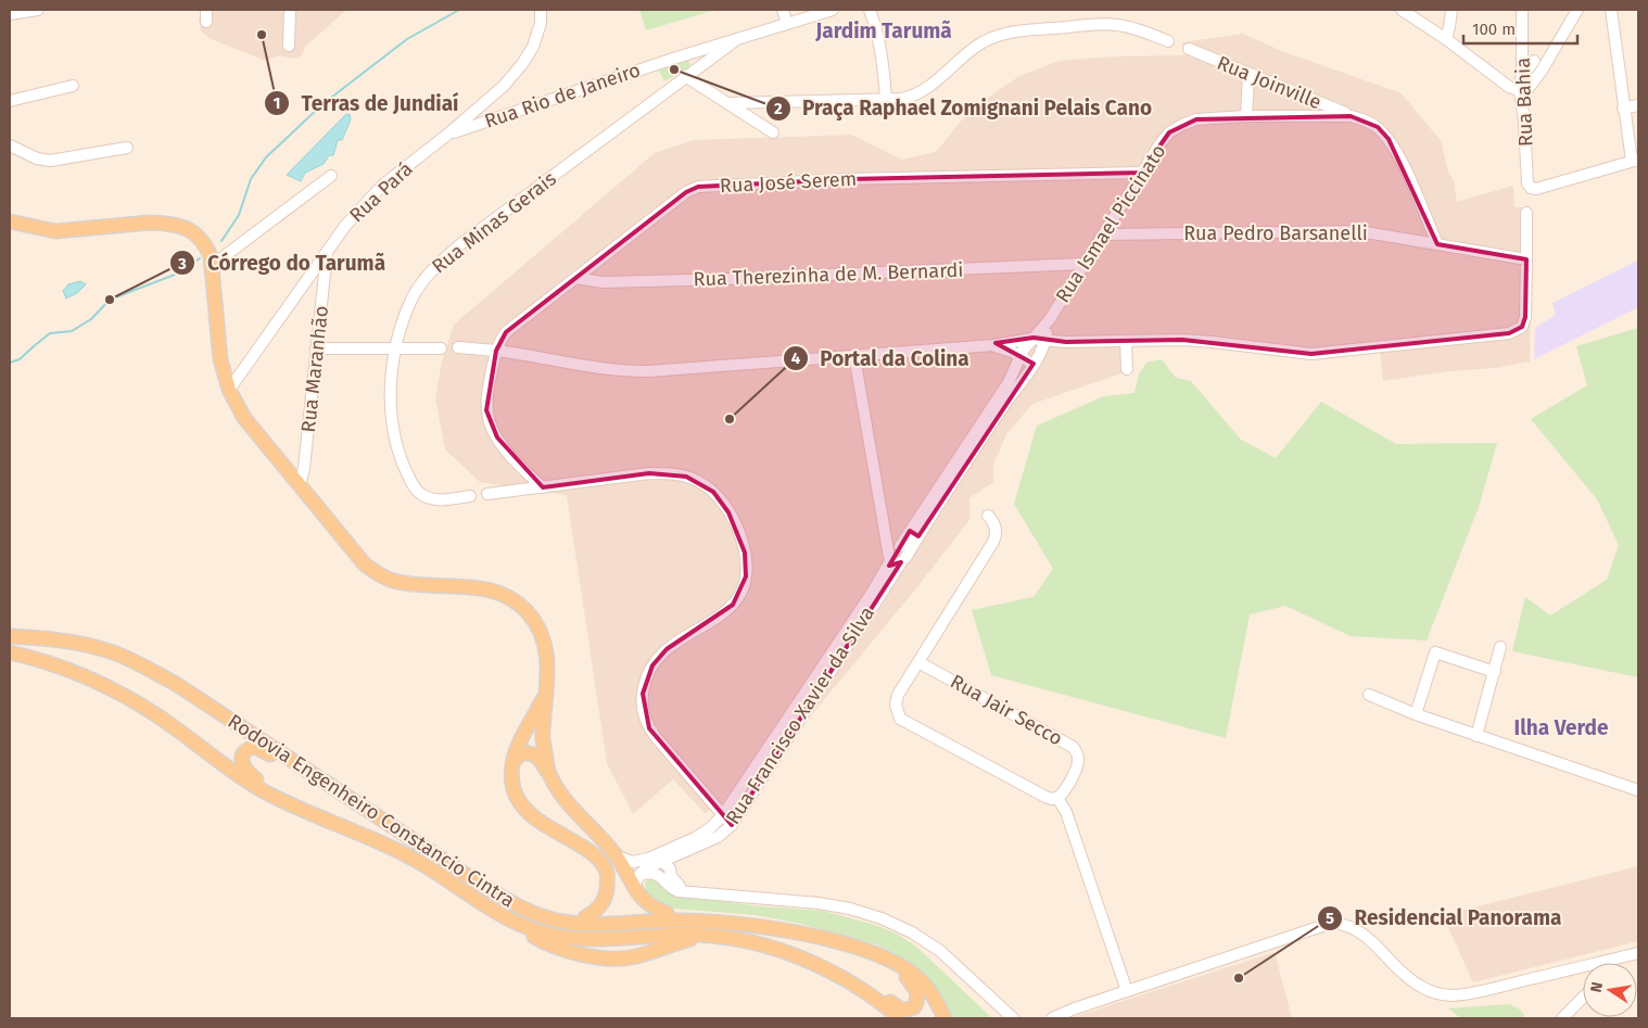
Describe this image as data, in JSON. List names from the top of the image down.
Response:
{
  "streets": {
    "main road": ["Rodovia Engenheiro Constancio Cintra"],
    "street": [
      "Rua Joinville",
      "Rua Rio de Janeiro",
      "Rua Bahia",
      "Rua José Serem",
      "Rua Pará",
      "Rua Minas Gerais",
      "Rua Ismael Piccinato",
      "Rua Pedro Barsanelli",
      "Rua Therezinha de M. Bernardi",
      "Rua Maranhão",
      "Rua Jair Secco",
      "Rua Francisco Xavier da Silva"
    ]
  },
  "crossings": [
    ["Rua Joinville", "Rua Ismael Piccinato"],
    ["Rua Rio de Janeiro", "Rua Pará"],
    ["Rua Rio de Janeiro", "Rua Minas Gerais"],
    ["Rua José Serem", "Rua Ismael Piccinato"],
    ["Rua José Serem", "Rua Therezinha de M. Bernardi"],
    ["Rua Pará", "Rua Maranhão"],
    ["Rua Ismael Piccinato", "Rua Pedro Barsanelli"],
    ["Rua Ismael Piccinato", "Rua Therezinha de M. Bernardi"],
    ["Rua Ismael Piccinato", "Rua Francisco Xavier da Silva"]
  ],
  "districts": ["Jardim Tarumã", "Ilha Verde"],
  "places": [
    "Terras de Jundiaí",
    "Praça Raphael Zomignani Pelais Cano",
    "Córrego do Tarumã",
    "Portal da Colina",
    "Residencial Panorama"
  ],
  "scale_bar": "100 m",
  "north": "left"
}
